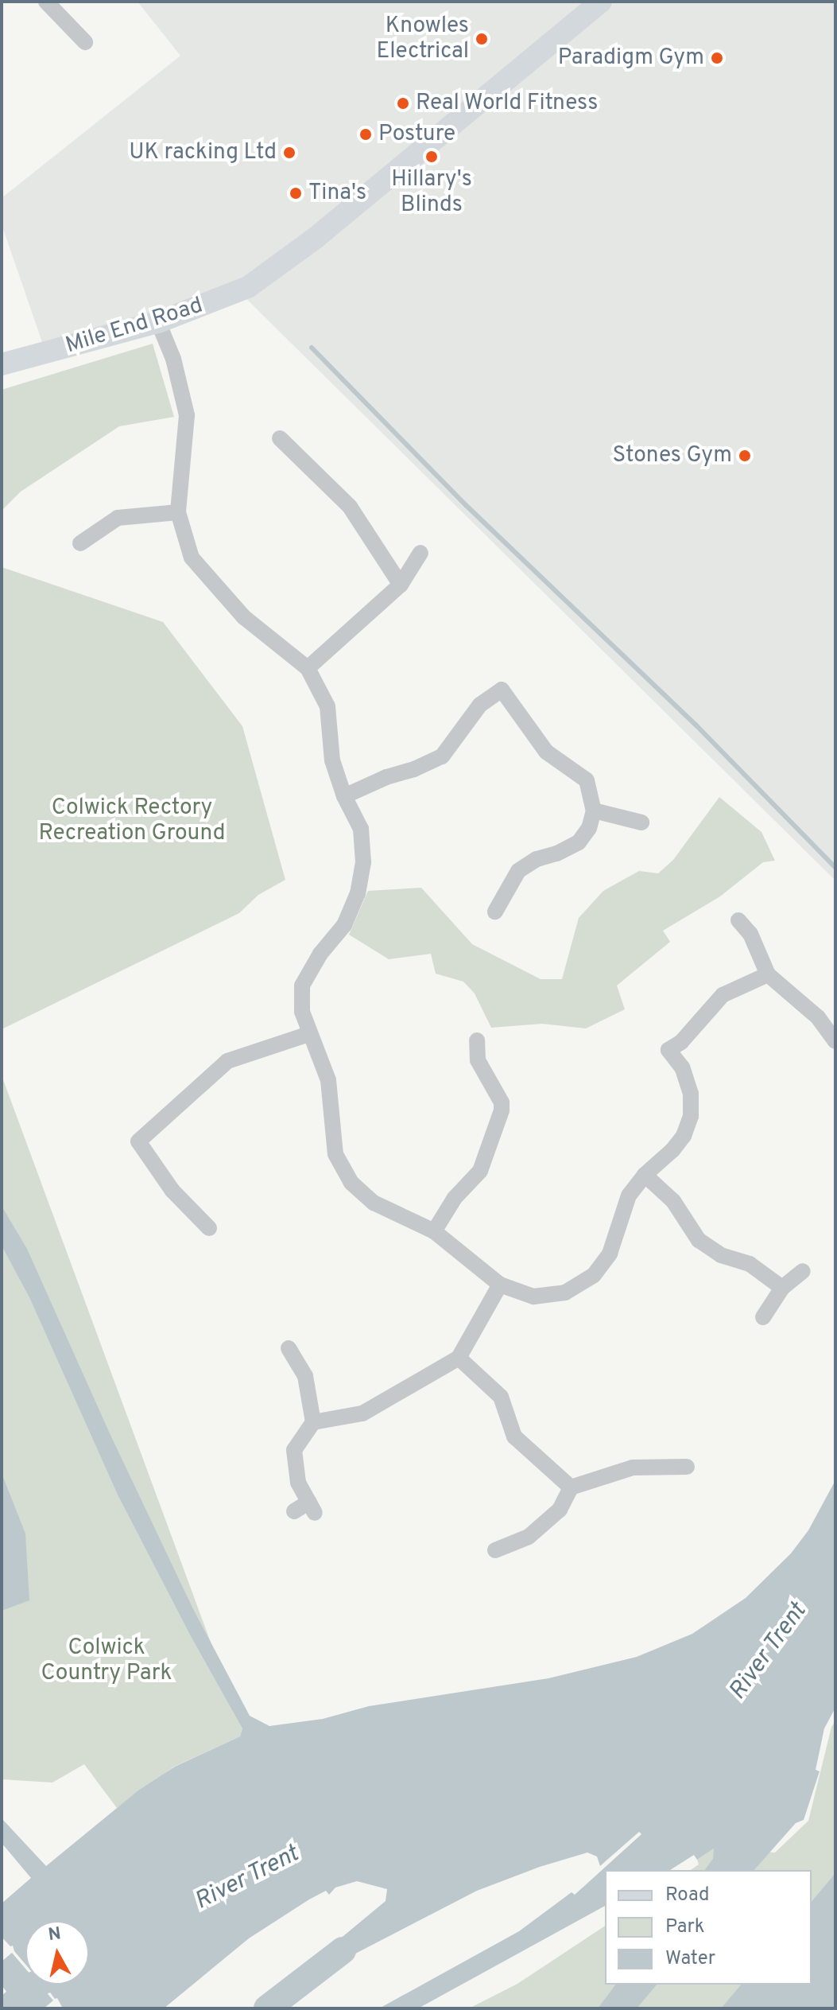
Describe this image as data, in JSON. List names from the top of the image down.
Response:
{
  "streets": {
    "street": ["Mile End Road"]
  },
  "water": ["River Trent"],
  "parks": ["Colwick Rectory Recreation Ground", "Colwick Country Park"],
  "places": [
    "Knowles Electrical",
    "Paradigm Gym",
    "Real World Fitness",
    "Posture",
    "UK racking Ltd",
    "Hillary's Blinds",
    "Tina's",
    "Stones Gym"
  ],
  "legend": ["Road", "Park", "Water"],
  "north": "top"
}
